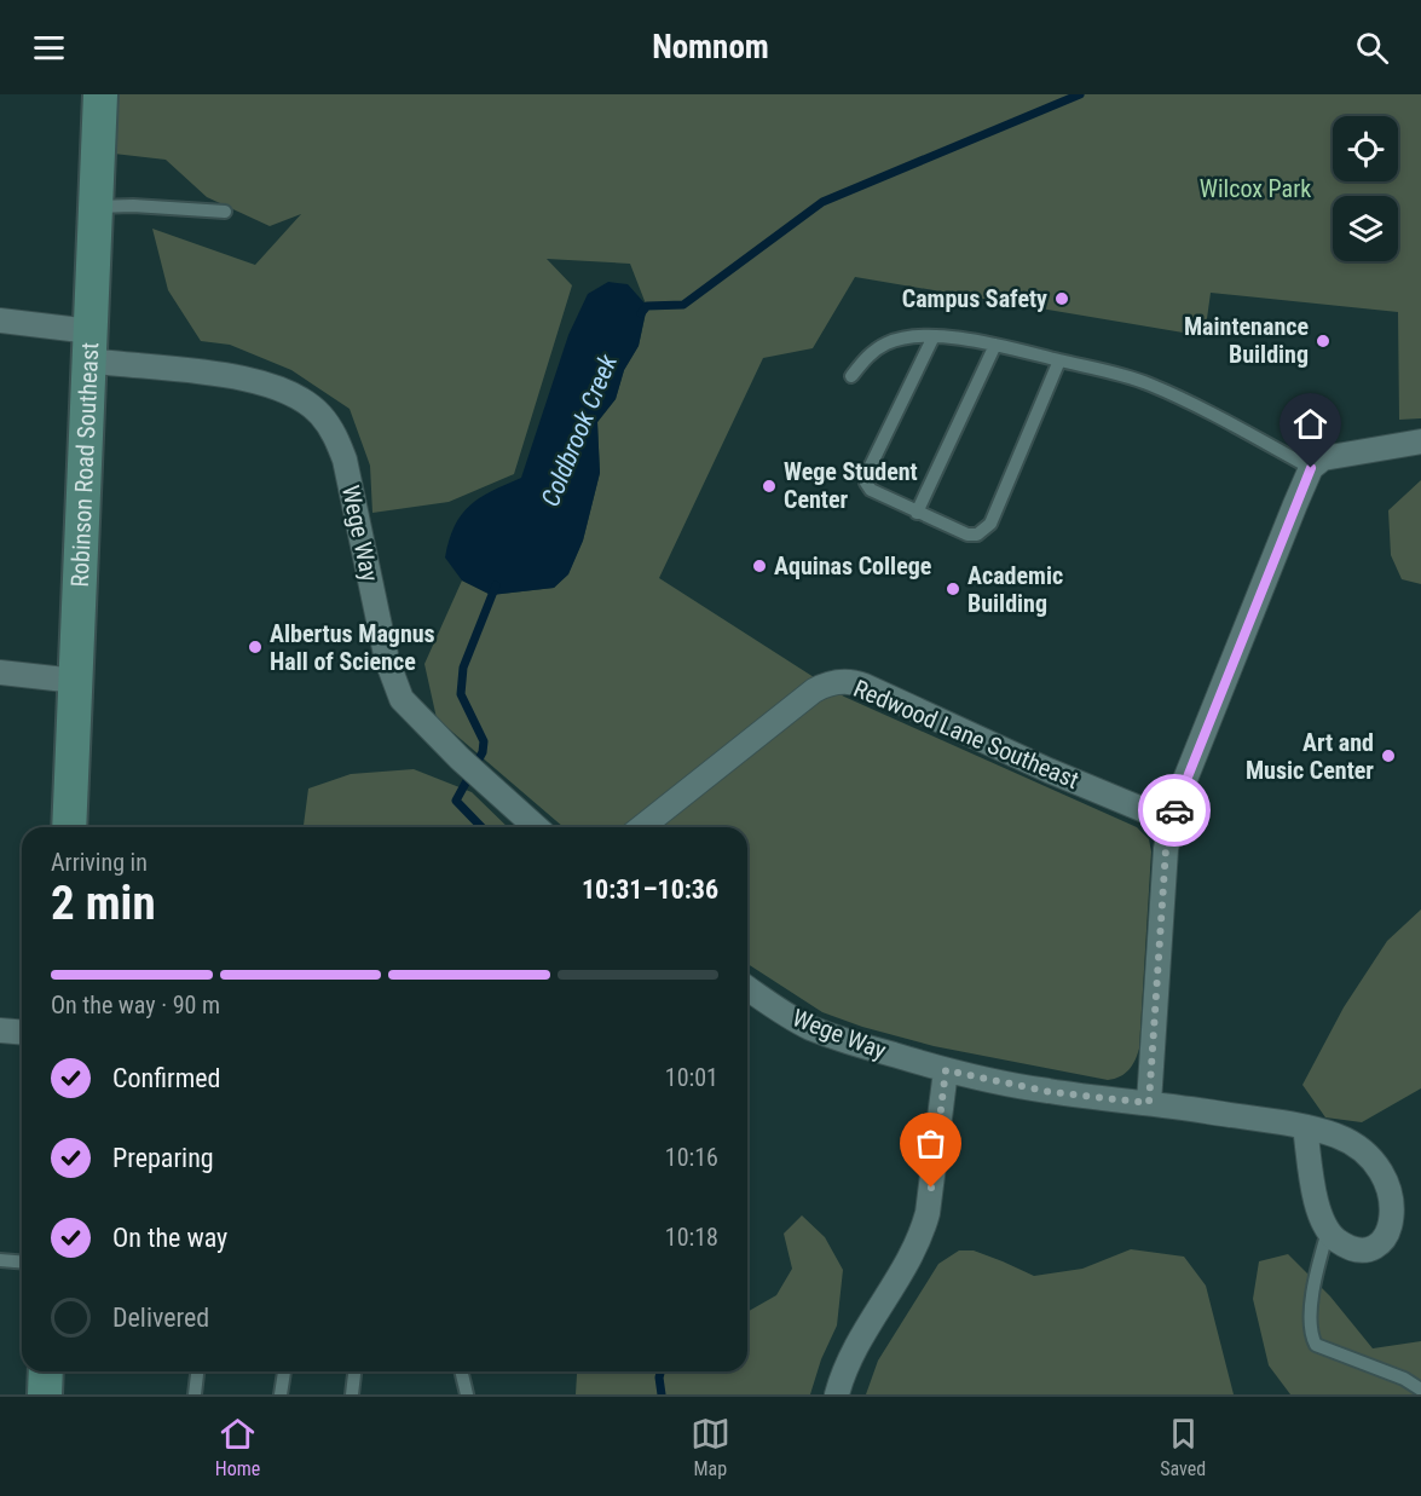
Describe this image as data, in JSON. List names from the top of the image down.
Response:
{
  "streets": {
    "main road": ["Robinson Road Southeast"],
    "street": ["Wege Way", "Redwood Lane Southeast"]
  },
  "crossings": [
    ["Robinson Road Southeast", "Wege Way"]
  ],
  "water": ["Coldbrook Creek"],
  "parks": ["Wilcox Park"],
  "places": [
    "Campus Safety",
    "Maintenance Building",
    "Wege Student Center",
    "Aquinas College",
    "Academic Building",
    "Albertus Magnus Hall of Science",
    "Art and Music Center"
  ],
  "page": {
    "header": "Nomnom",
    "heading": ["2 min", "Arriving in", "10:31–10:36"],
    "bar": "On the way · 90 m",
    "list": [
      ["Confirmed", "10:01"],
      ["Preparing", "10:16"],
      ["On the way", "10:18"],
      "Delivered"
    ],
    "tabs": ["Home", "Map", "Saved"]
  }
}
